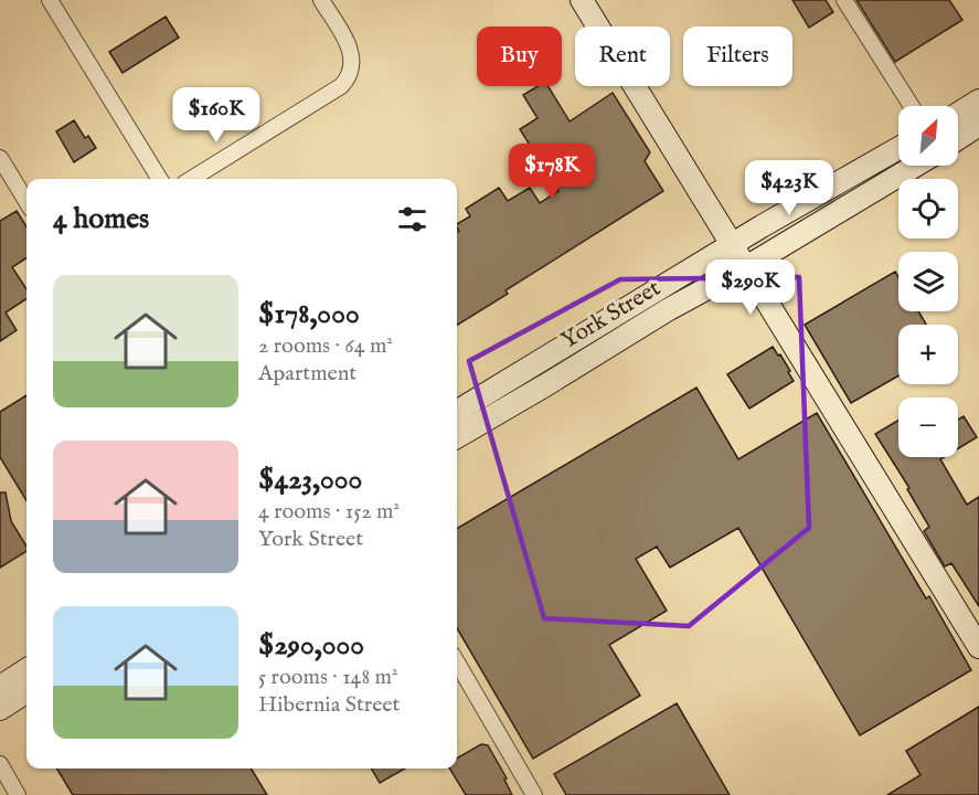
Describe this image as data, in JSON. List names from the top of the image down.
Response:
{
  "streets": {
    "main road": ["York Street"]
  },
  "north": "top right",
  "page": {
    "chip": ["Buy", "Rent", "Filters"],
    "price": [
      "$160K",
      "$178K",
      "$423K",
      "$290K"
    ],
    "map_buttons": ["+", "−"],
    "heading": "4 homes",
    "list": [
      {
        "name": "$178,000",
        "note": "2 rooms · 64 m² · Apartment"
      },
      {
        "name": "$423,000",
        "note": "4 rooms · 152 m² · York Street"
      },
      {
        "name": "$290,000",
        "note": "5 rooms · 148 m² · Hibernia Street"
      }
    ]
  }
}
